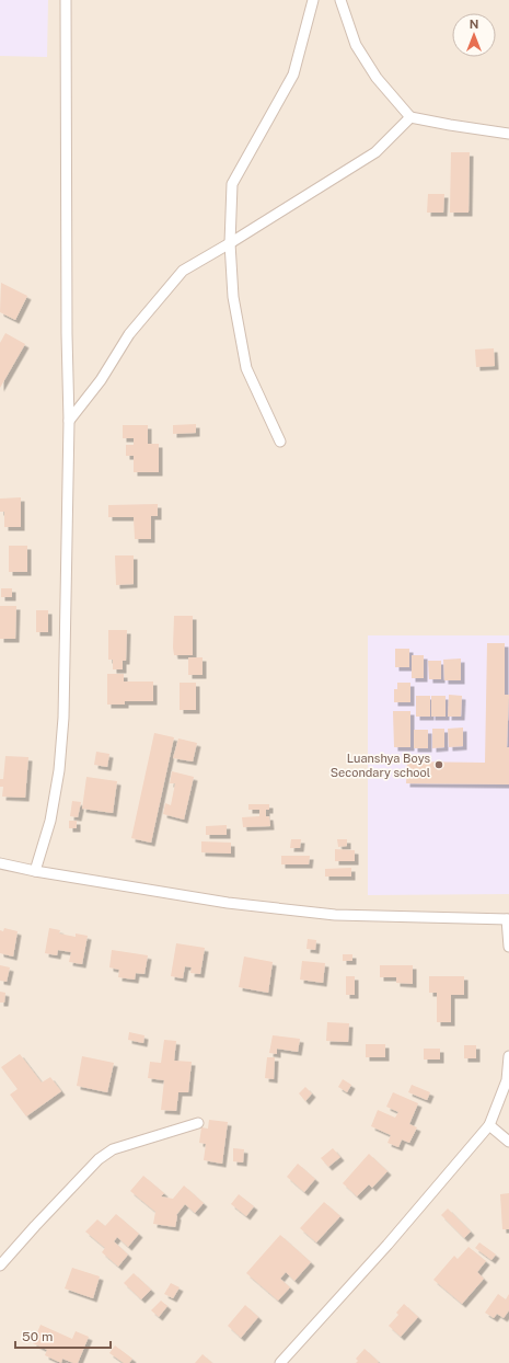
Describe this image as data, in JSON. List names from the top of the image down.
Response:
{
  "places": ["Luanshya Boys Secondary school"],
  "scale_bar": "50 m",
  "north": "top"
}
